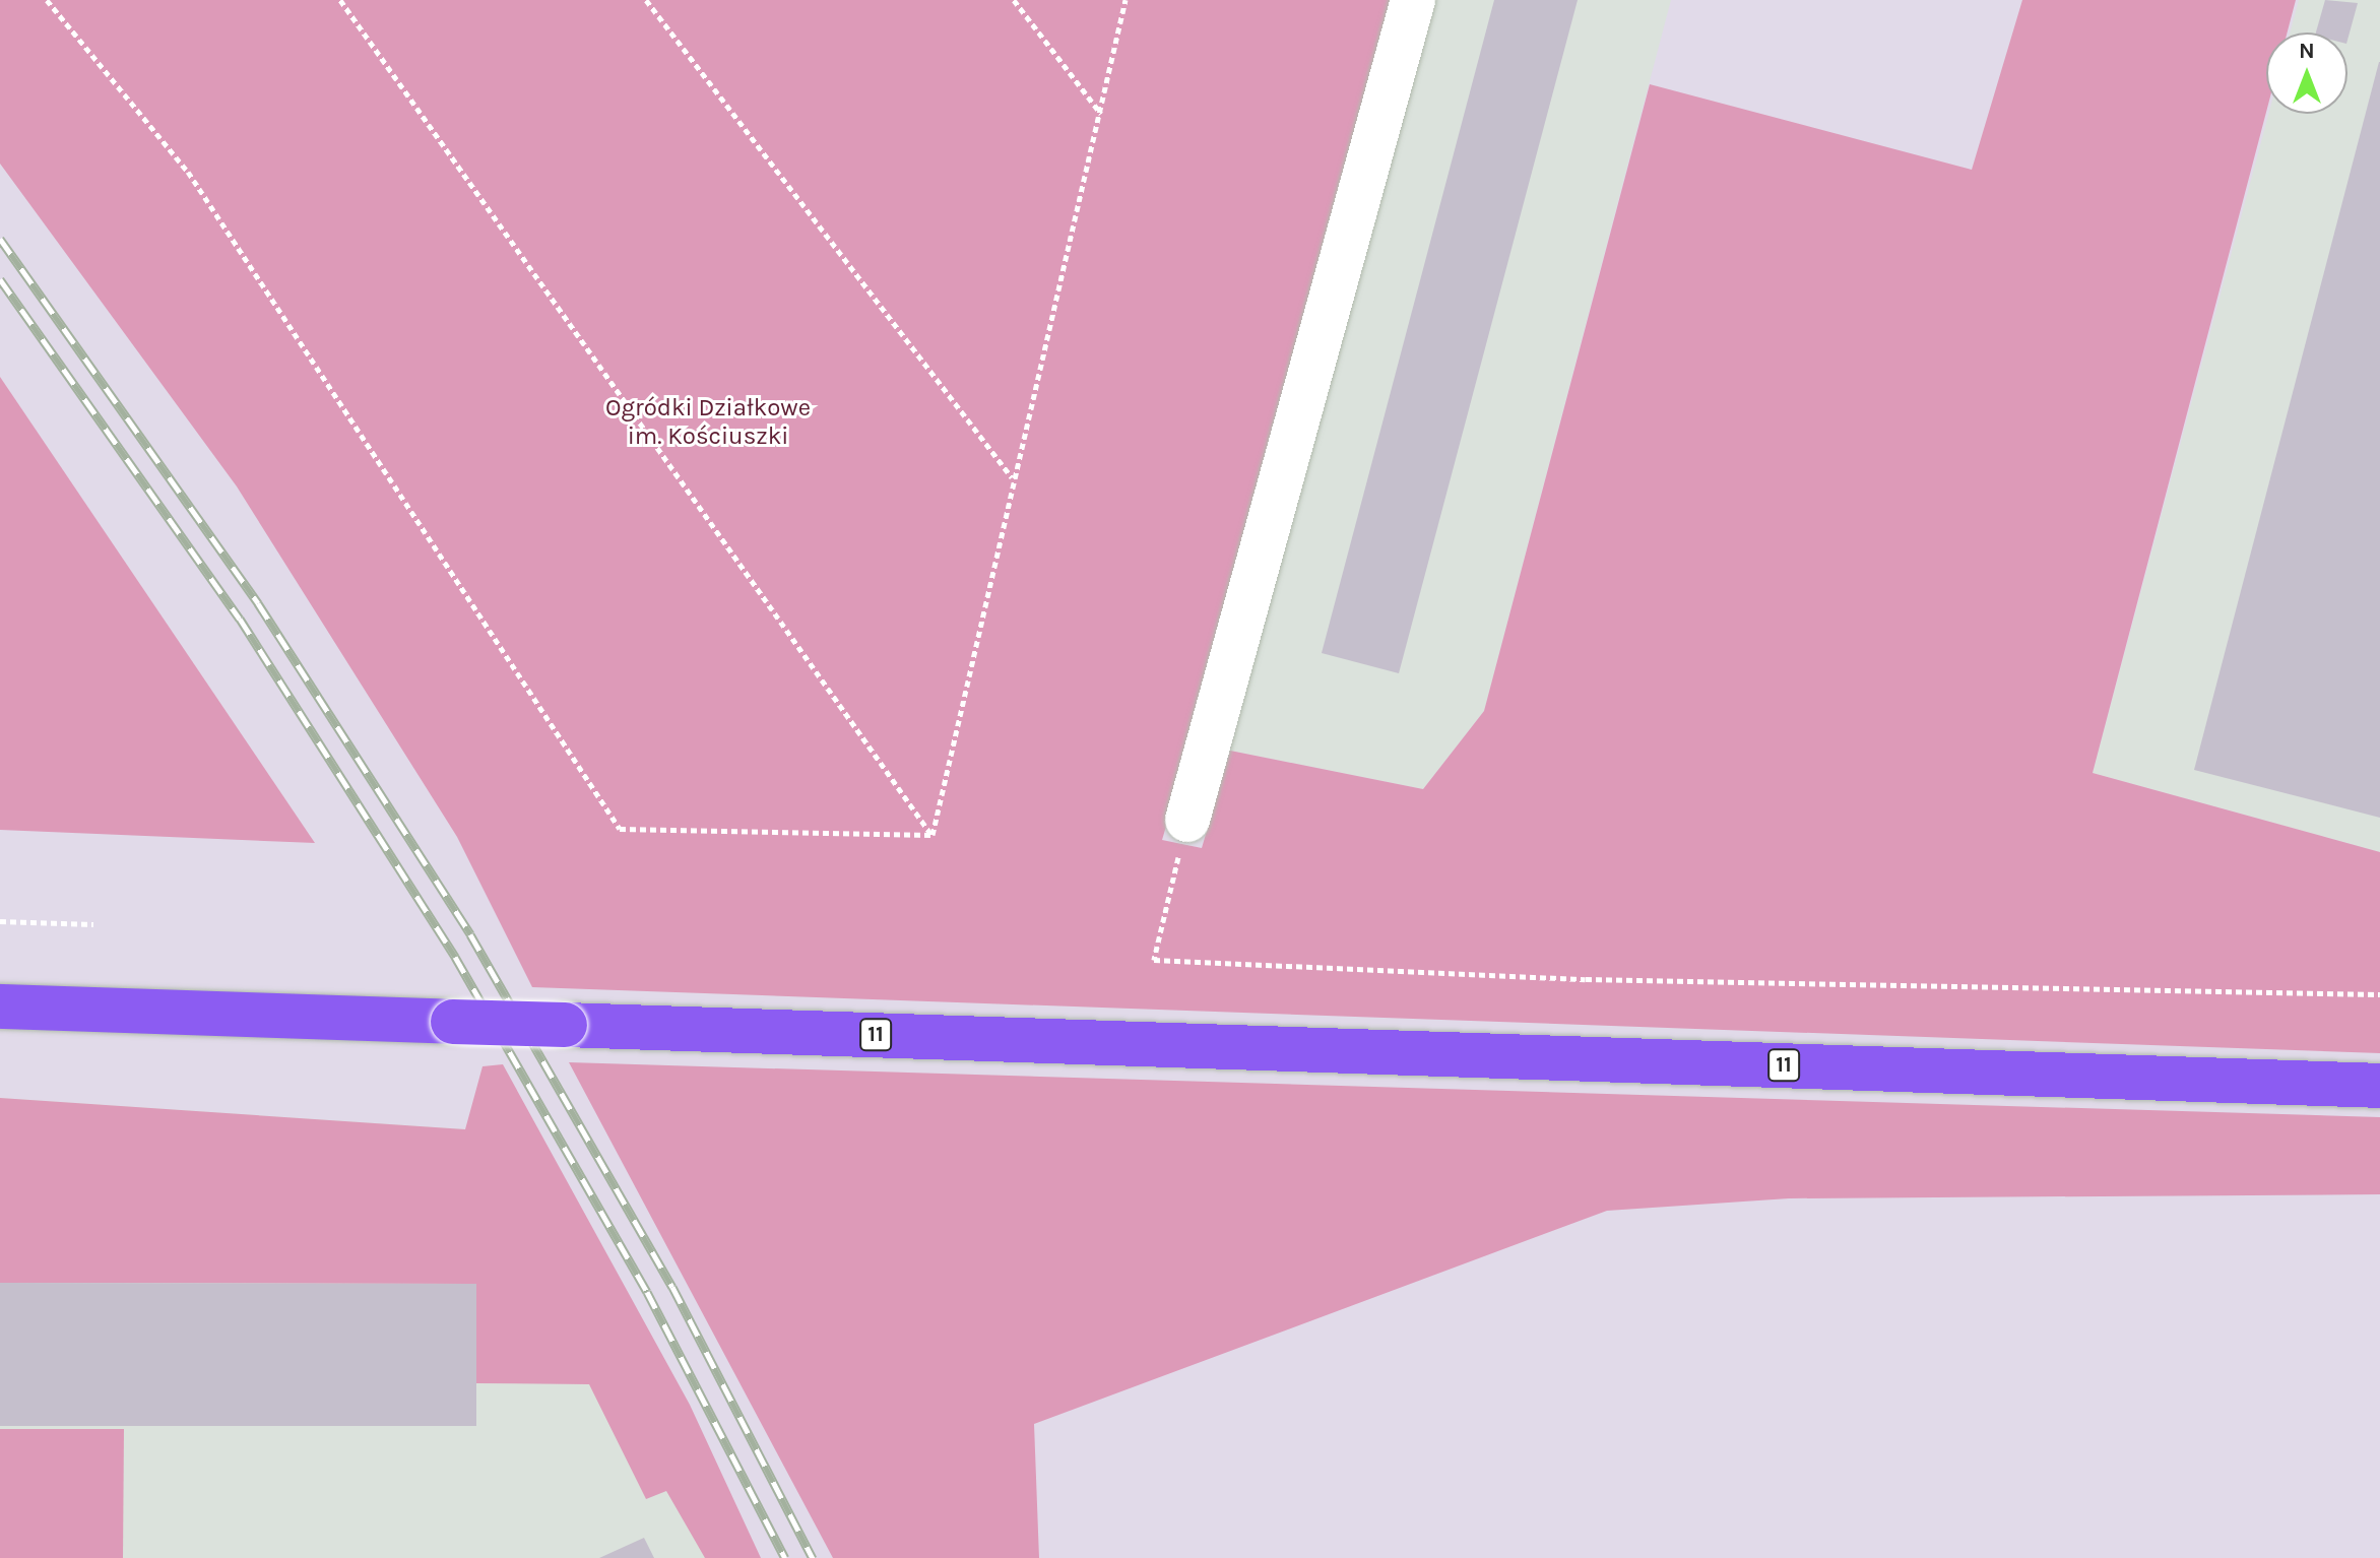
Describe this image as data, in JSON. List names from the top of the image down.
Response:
{
  "streets": {
    "highway": ["11"]
  },
  "parks": ["Ogródki Działkowe im. Kościuszki"],
  "north": "top"
}
